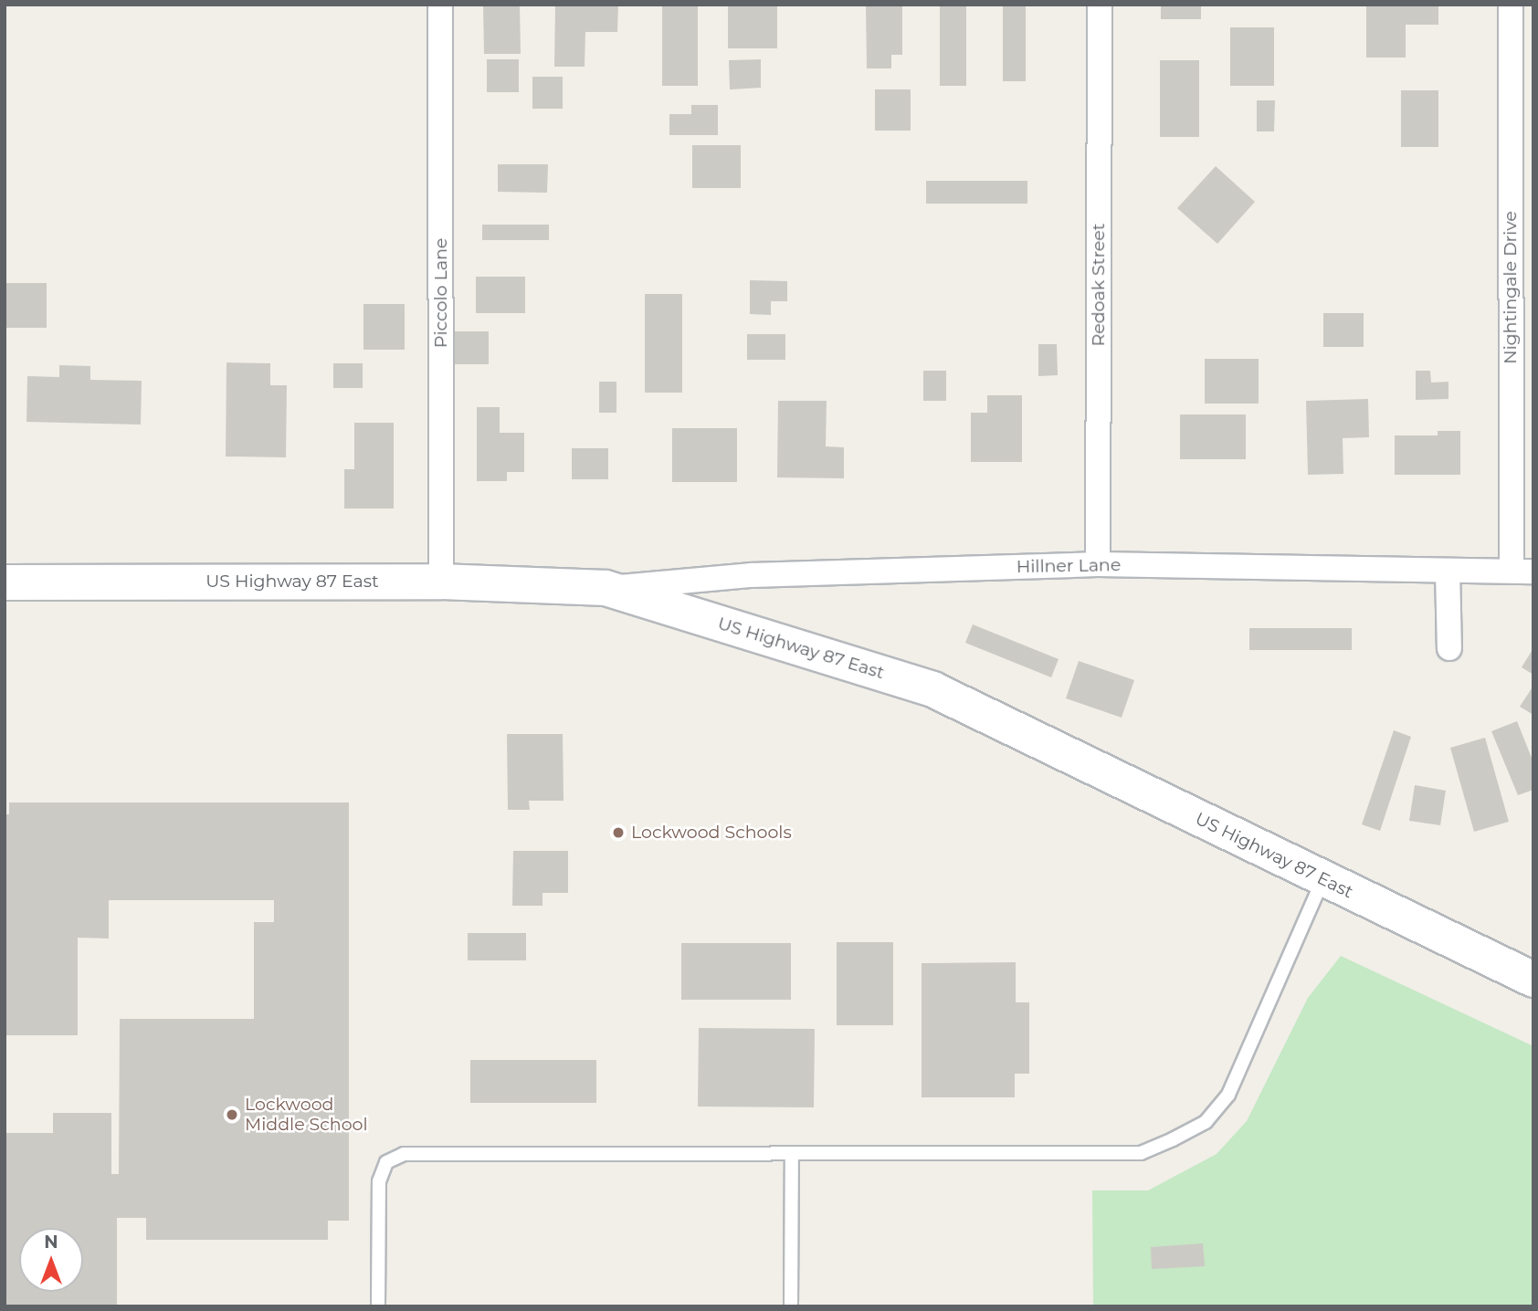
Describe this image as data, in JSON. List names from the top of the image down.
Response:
{
  "streets": {
    "street": [
      "Redoak Street",
      "Nightingale Drive",
      "Piccolo Lane",
      "Hillner Lane",
      "US Highway 87 East"
    ]
  },
  "crossings": [
    ["Redoak Street", "Hillner Lane"],
    ["Nightingale Drive", "Hillner Lane"],
    ["Piccolo Lane", "US Highway 87 East"],
    ["Hillner Lane", "US Highway 87 East"]
  ],
  "places": ["Lockwood Schools", "Lockwood Middle School"],
  "north": "top"
}
